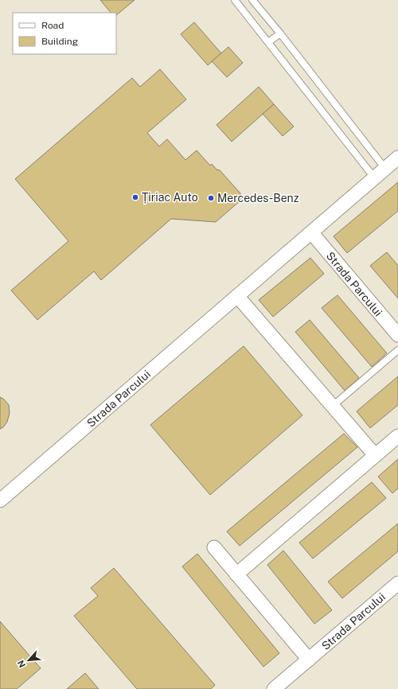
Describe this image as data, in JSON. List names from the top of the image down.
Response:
{
  "streets": {
    "street": ["Strada Parcului"]
  },
  "places": ["Țiriac Auto", "Mercedes-Benz"],
  "legend": ["Road", "Building"],
  "north": "bottom left"
}
